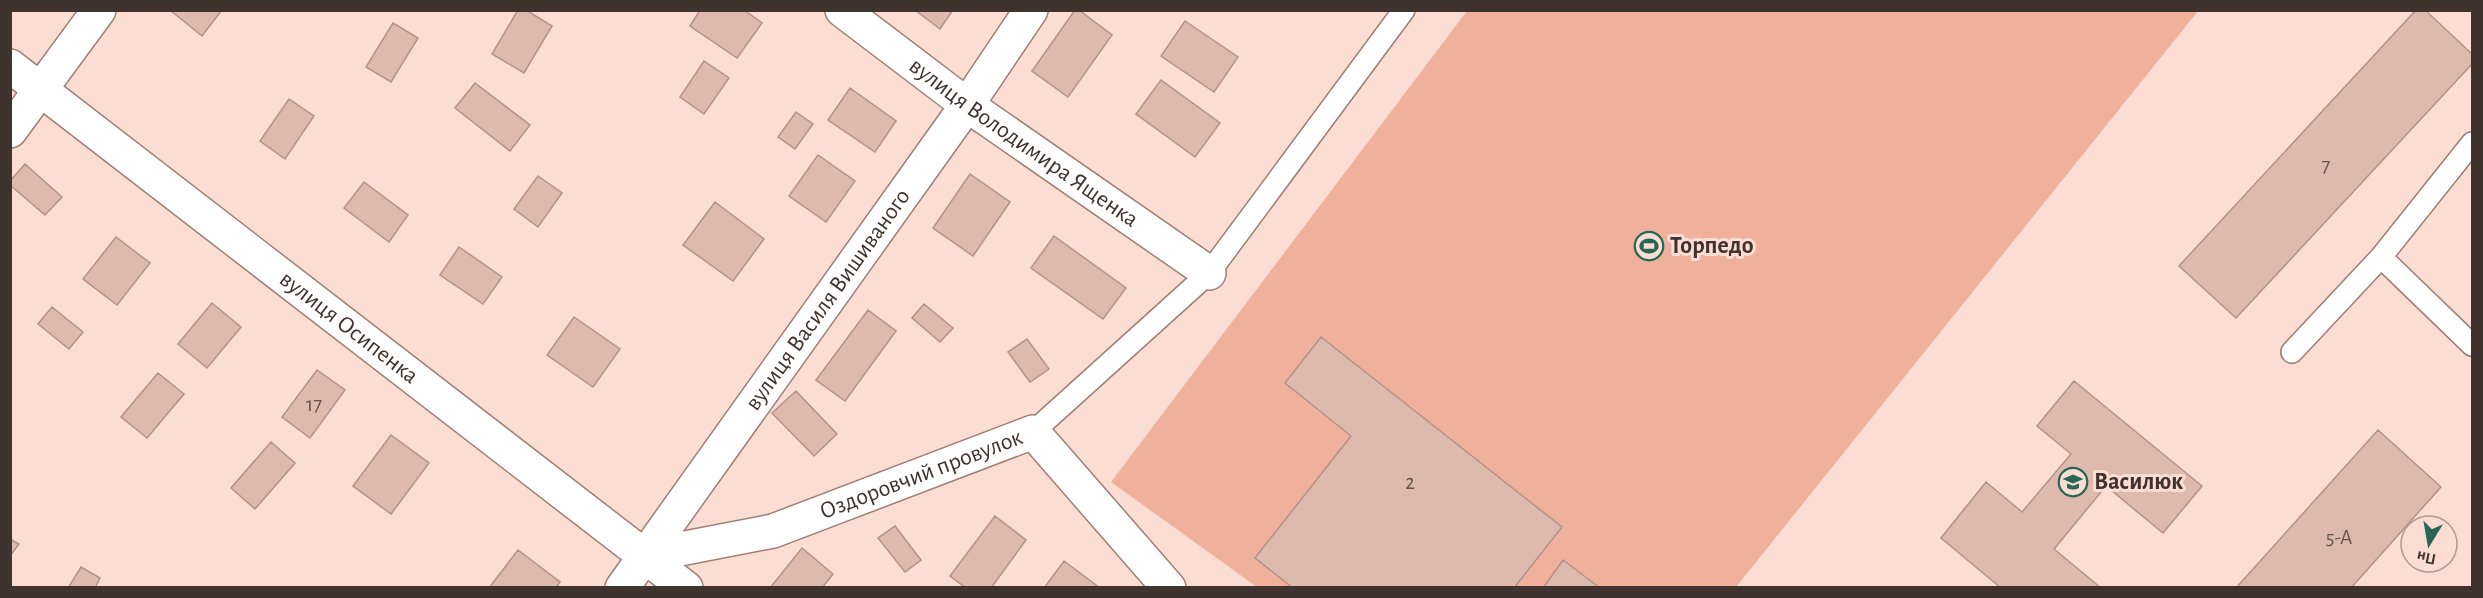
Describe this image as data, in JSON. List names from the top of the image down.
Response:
{
  "streets": {
    "street": [
      "вулиця Володимира Ященка",
      "вулиця Василя Вишиваного",
      "вулиця Осипенка",
      "Оздоровчий провулок"
    ]
  },
  "crossings": [
    ["вулиця Володимира Ященка", "вулиця Василя Вишиваного"],
    ["вулиця Василя Вишиваного", "вулиця Осипенка"],
    ["вулиця Василя Вишиваного", "Оздоровчий провулок"],
    ["вулиця Осипенка", "Оздоровчий провулок"]
  ],
  "places": {
    "sports": ["Торпедо"],
    "school or university": ["Василюк"]
  },
  "house_numbers": [
    "7",
    "17",
    "2",
    "5-А"
  ],
  "north": "bottom"
}
